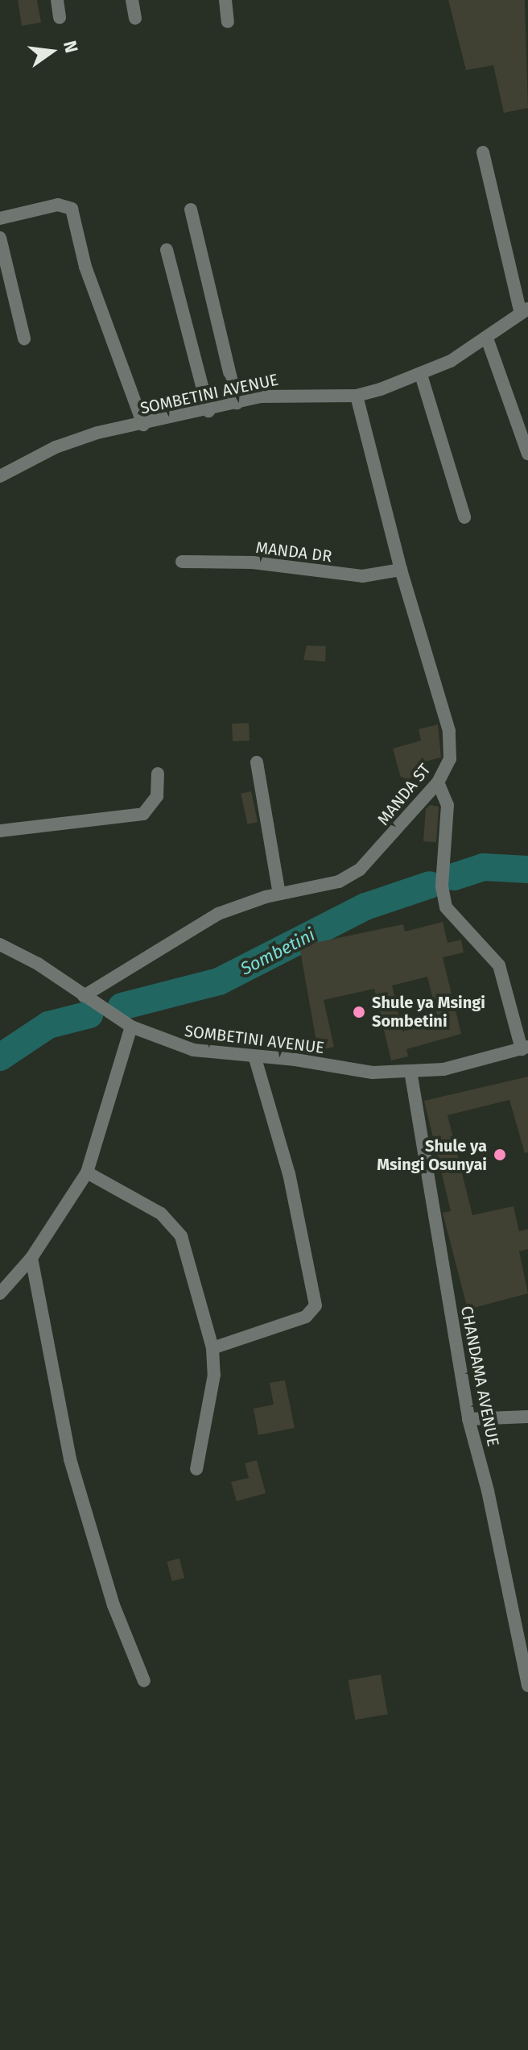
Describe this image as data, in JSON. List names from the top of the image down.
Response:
{
  "streets": {
    "street": [
      "SOMBETINI AVENUE",
      "MANDA DR",
      "MANDA ST",
      "CHANDAMA AVENUE"
    ]
  },
  "crossings": [
    ["SOMBETINI AVENUE", "MANDA ST"],
    ["SOMBETINI AVENUE", "CHANDAMA AVENUE"],
    ["MANDA DR", "MANDA ST"]
  ],
  "water": ["Sombetini"],
  "places": ["Shule ya Msingi Sombetini", "Shule ya Msingi Osunyai"],
  "north": "right"
}
